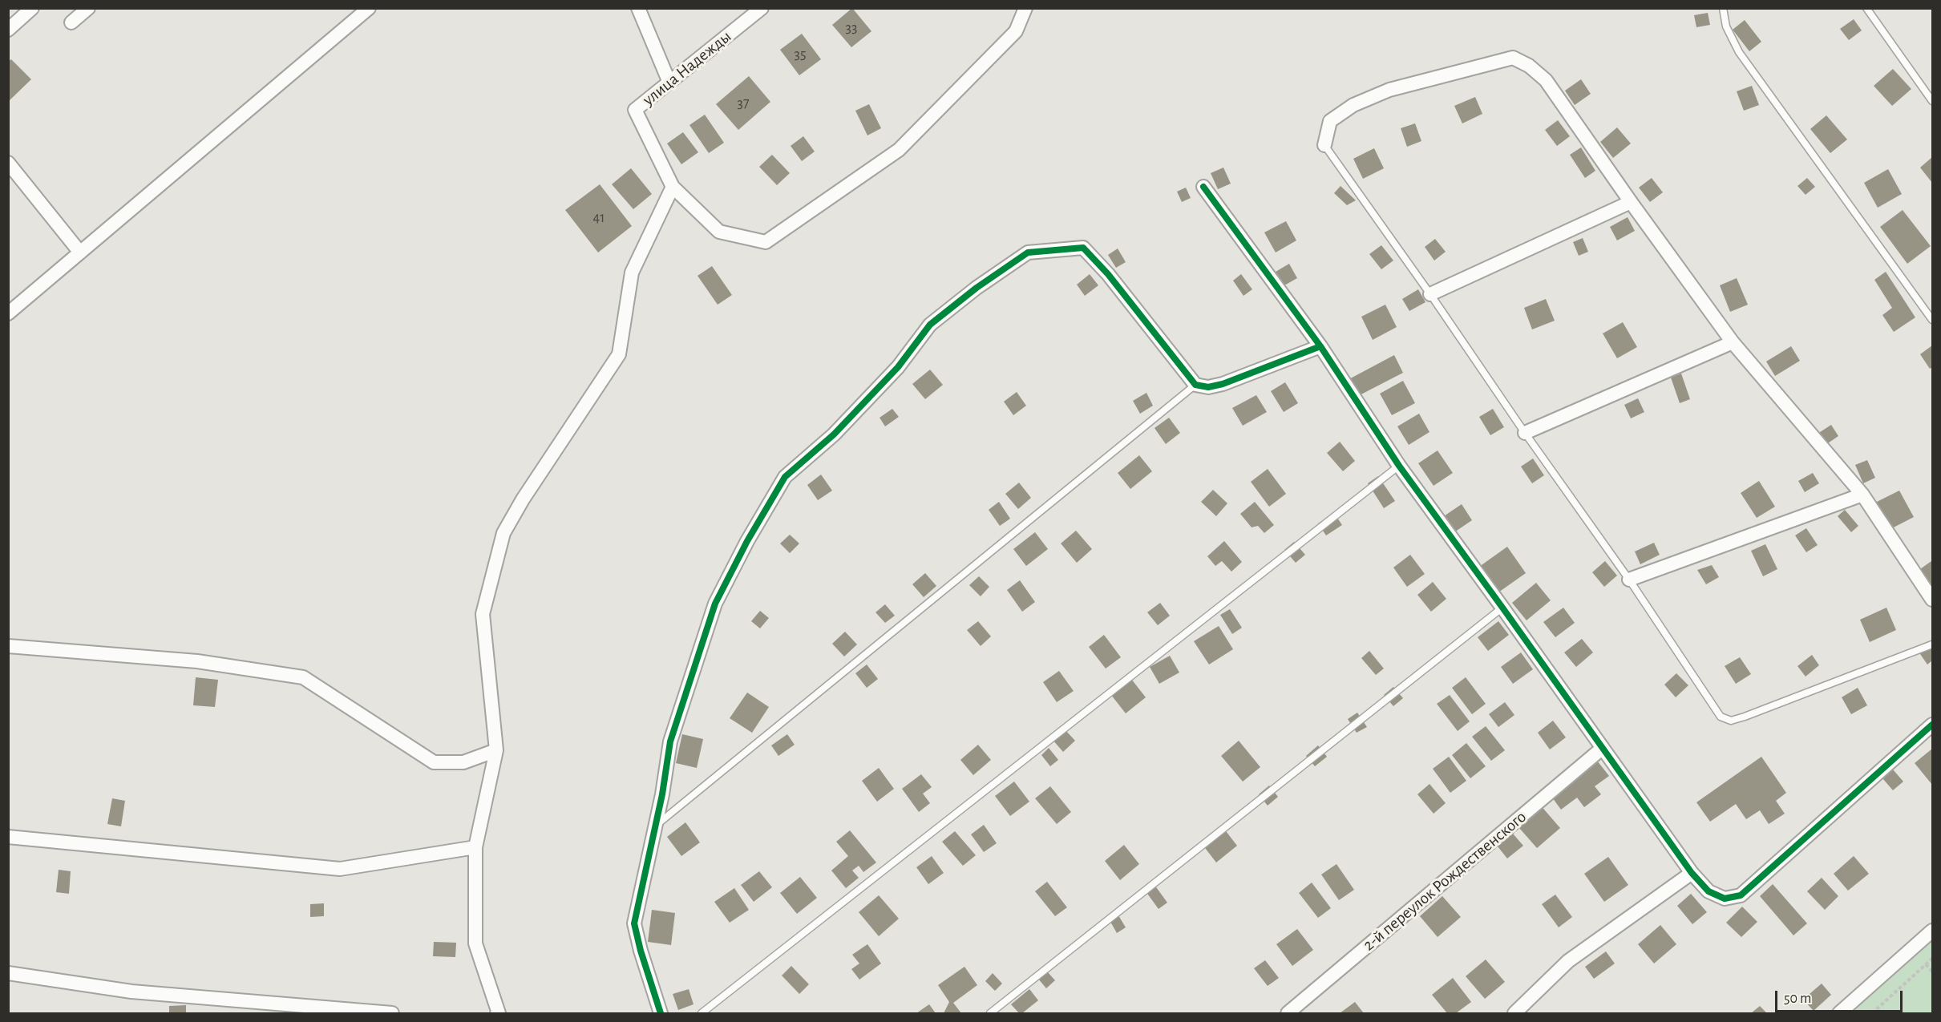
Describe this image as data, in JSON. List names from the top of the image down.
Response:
{
  "streets": {
    "street": ["улица Надежды", "2-й переулок Рождественского"]
  },
  "house_numbers": [
    "33",
    "35",
    "37",
    "41"
  ],
  "scale_bar": "50 m"
}
